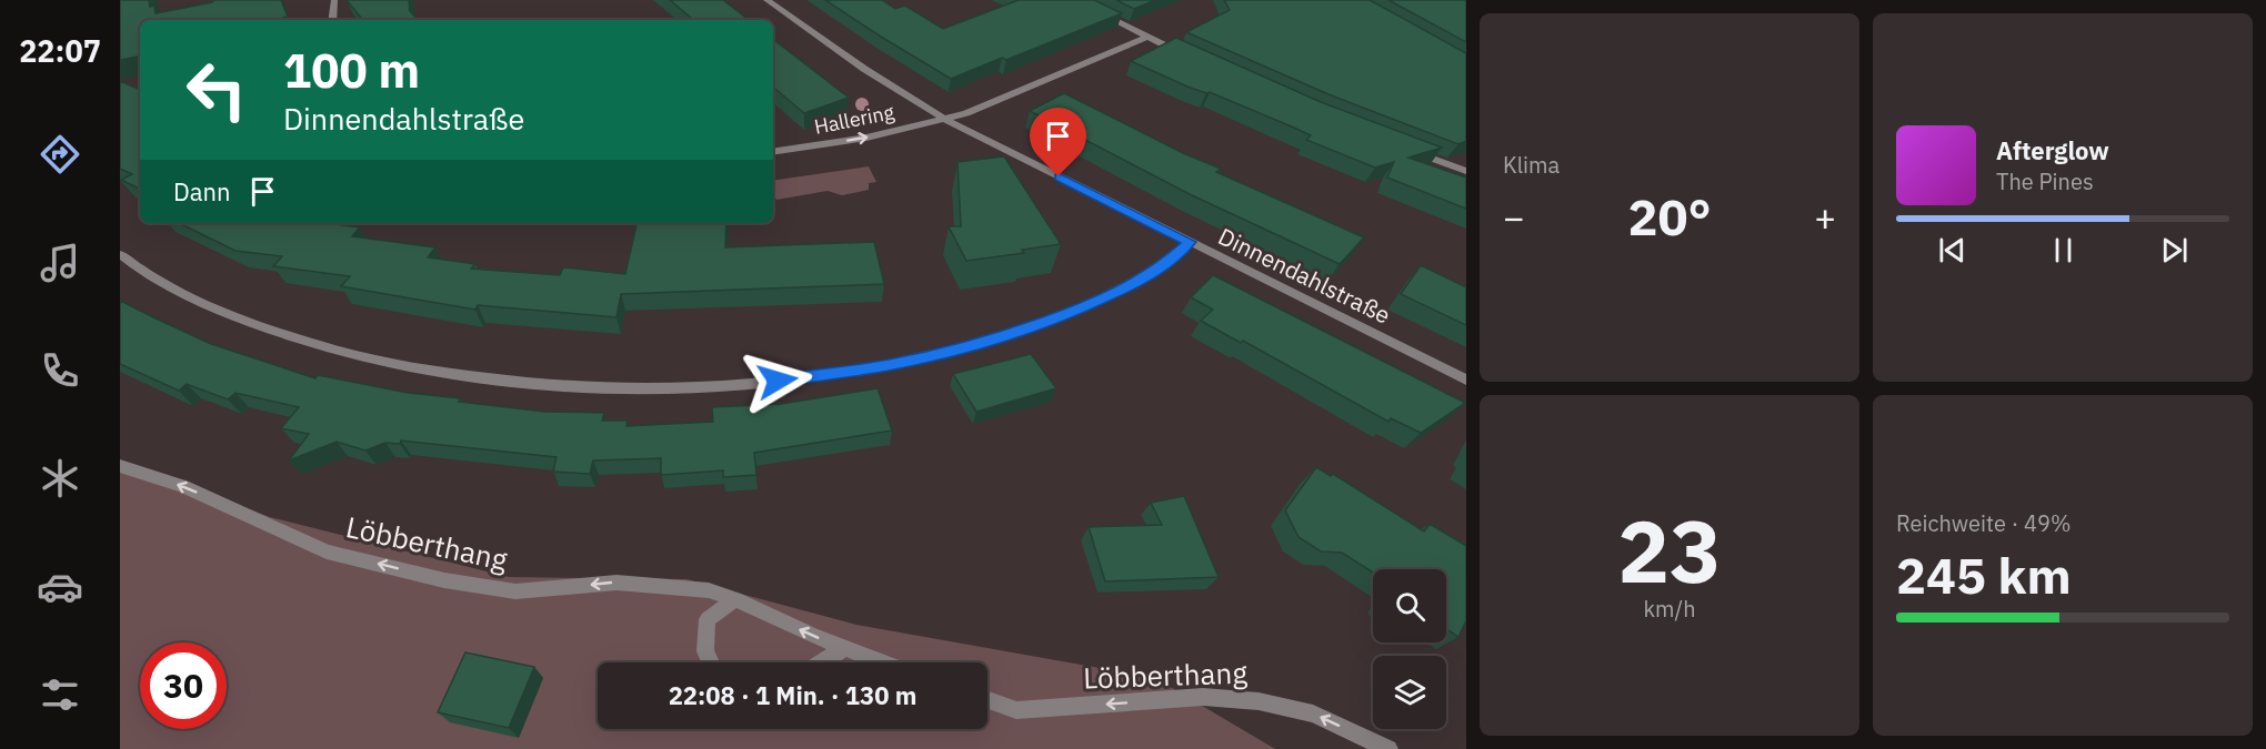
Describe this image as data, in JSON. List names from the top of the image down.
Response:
{
  "streets": {
    "street": ["Hallering", "Dinnendahlstraße", "Löbberthang"]
  },
  "crossings": [
    ["Hallering", "Dinnendahlstraße"]
  ],
  "one_way": ["Hallering", "Löbberthang"],
  "page": {
    "tabs": "22:07",
    "tile": [
      "Klima",
      ["23", "km/h"],
      ["Reichweite · 49%", "245 km"]
    ],
    "turn": ["100 m", "Dinnendahlstraße"],
    "song": ["Afterglow", "The Pines"],
    "then": "Dann",
    "heat": ["−", "20°", "+"],
    "limit": "30",
    "trip": "22:08 · 1 Min. · 130 m"
  }
}
